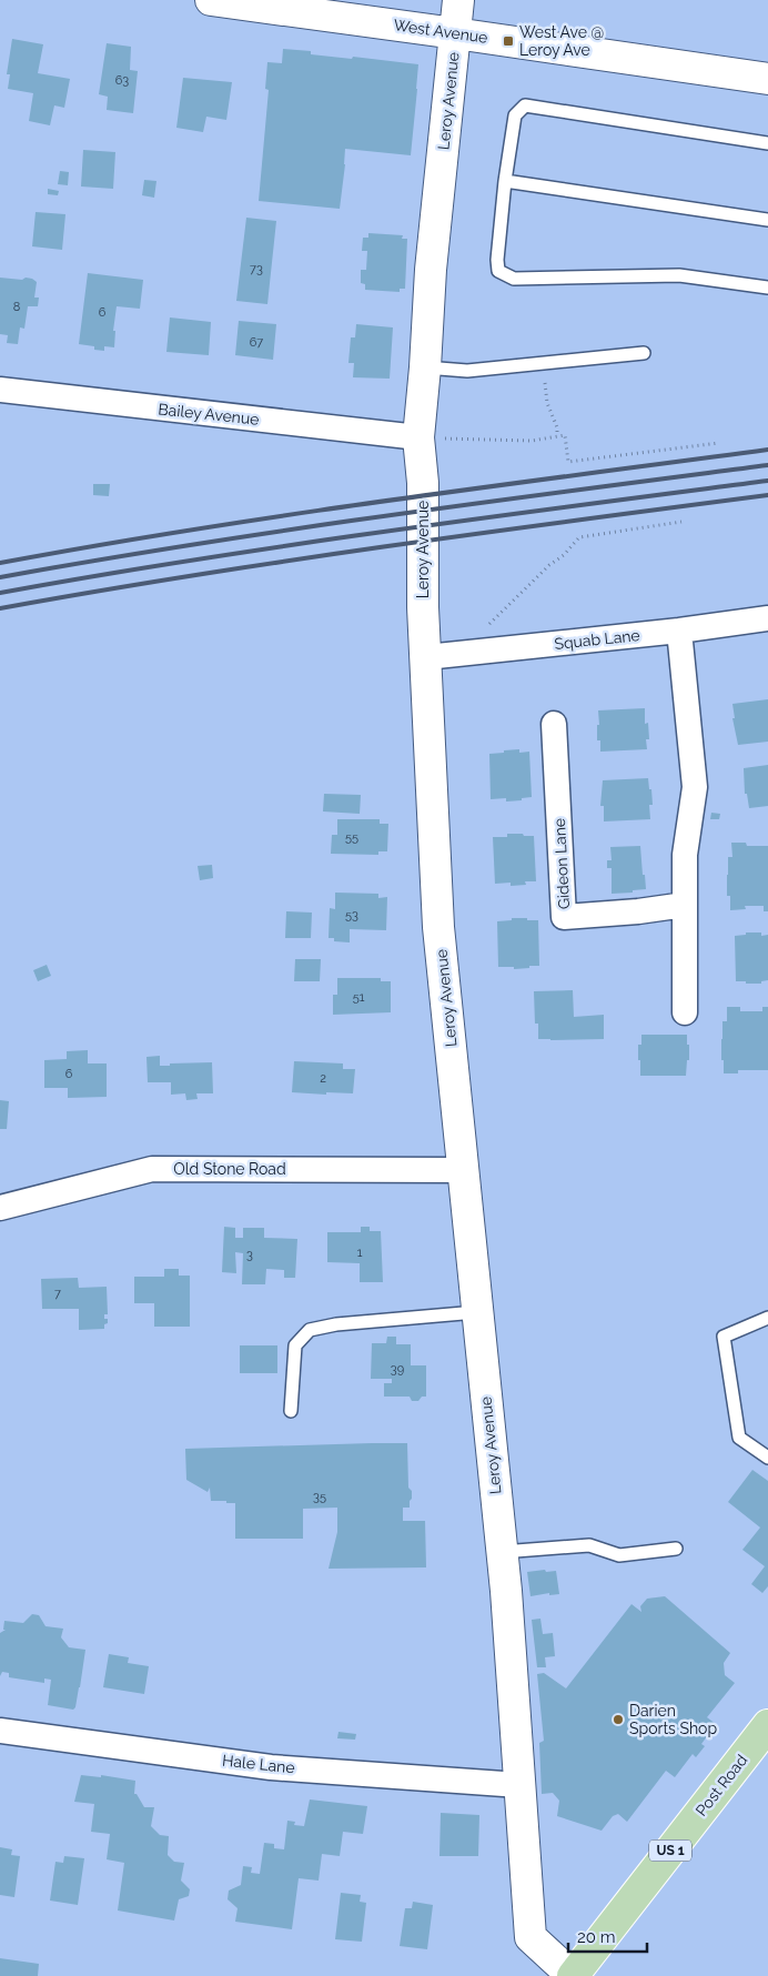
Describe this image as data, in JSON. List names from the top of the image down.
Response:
{
  "streets": {
    "main road": ["Post Road", "US 1"],
    "street": [
      "West Avenue",
      "Leroy Avenue",
      "Bailey Avenue",
      "Squab Lane",
      "Gideon Lane",
      "Old Stone Road",
      "Hale Lane"
    ]
  },
  "crossings": [
    ["West Avenue", "Leroy Avenue"],
    ["Leroy Avenue", "Bailey Avenue"],
    ["Leroy Avenue", "Squab Lane"],
    ["Leroy Avenue", "Old Stone Road"],
    ["Leroy Avenue", "Hale Lane"],
    ["Leroy Avenue", "Post Road"]
  ],
  "places": {
    "transit": ["West Ave @ Leroy Ave"],
    "other": ["Darien Sports Shop"]
  },
  "house_numbers": [
    "63",
    "73",
    "8",
    "6",
    "67",
    "55",
    "53",
    "51",
    "6",
    "2",
    "1",
    "3",
    "7",
    "39",
    "35"
  ],
  "scale_bar": "20 m"
}
